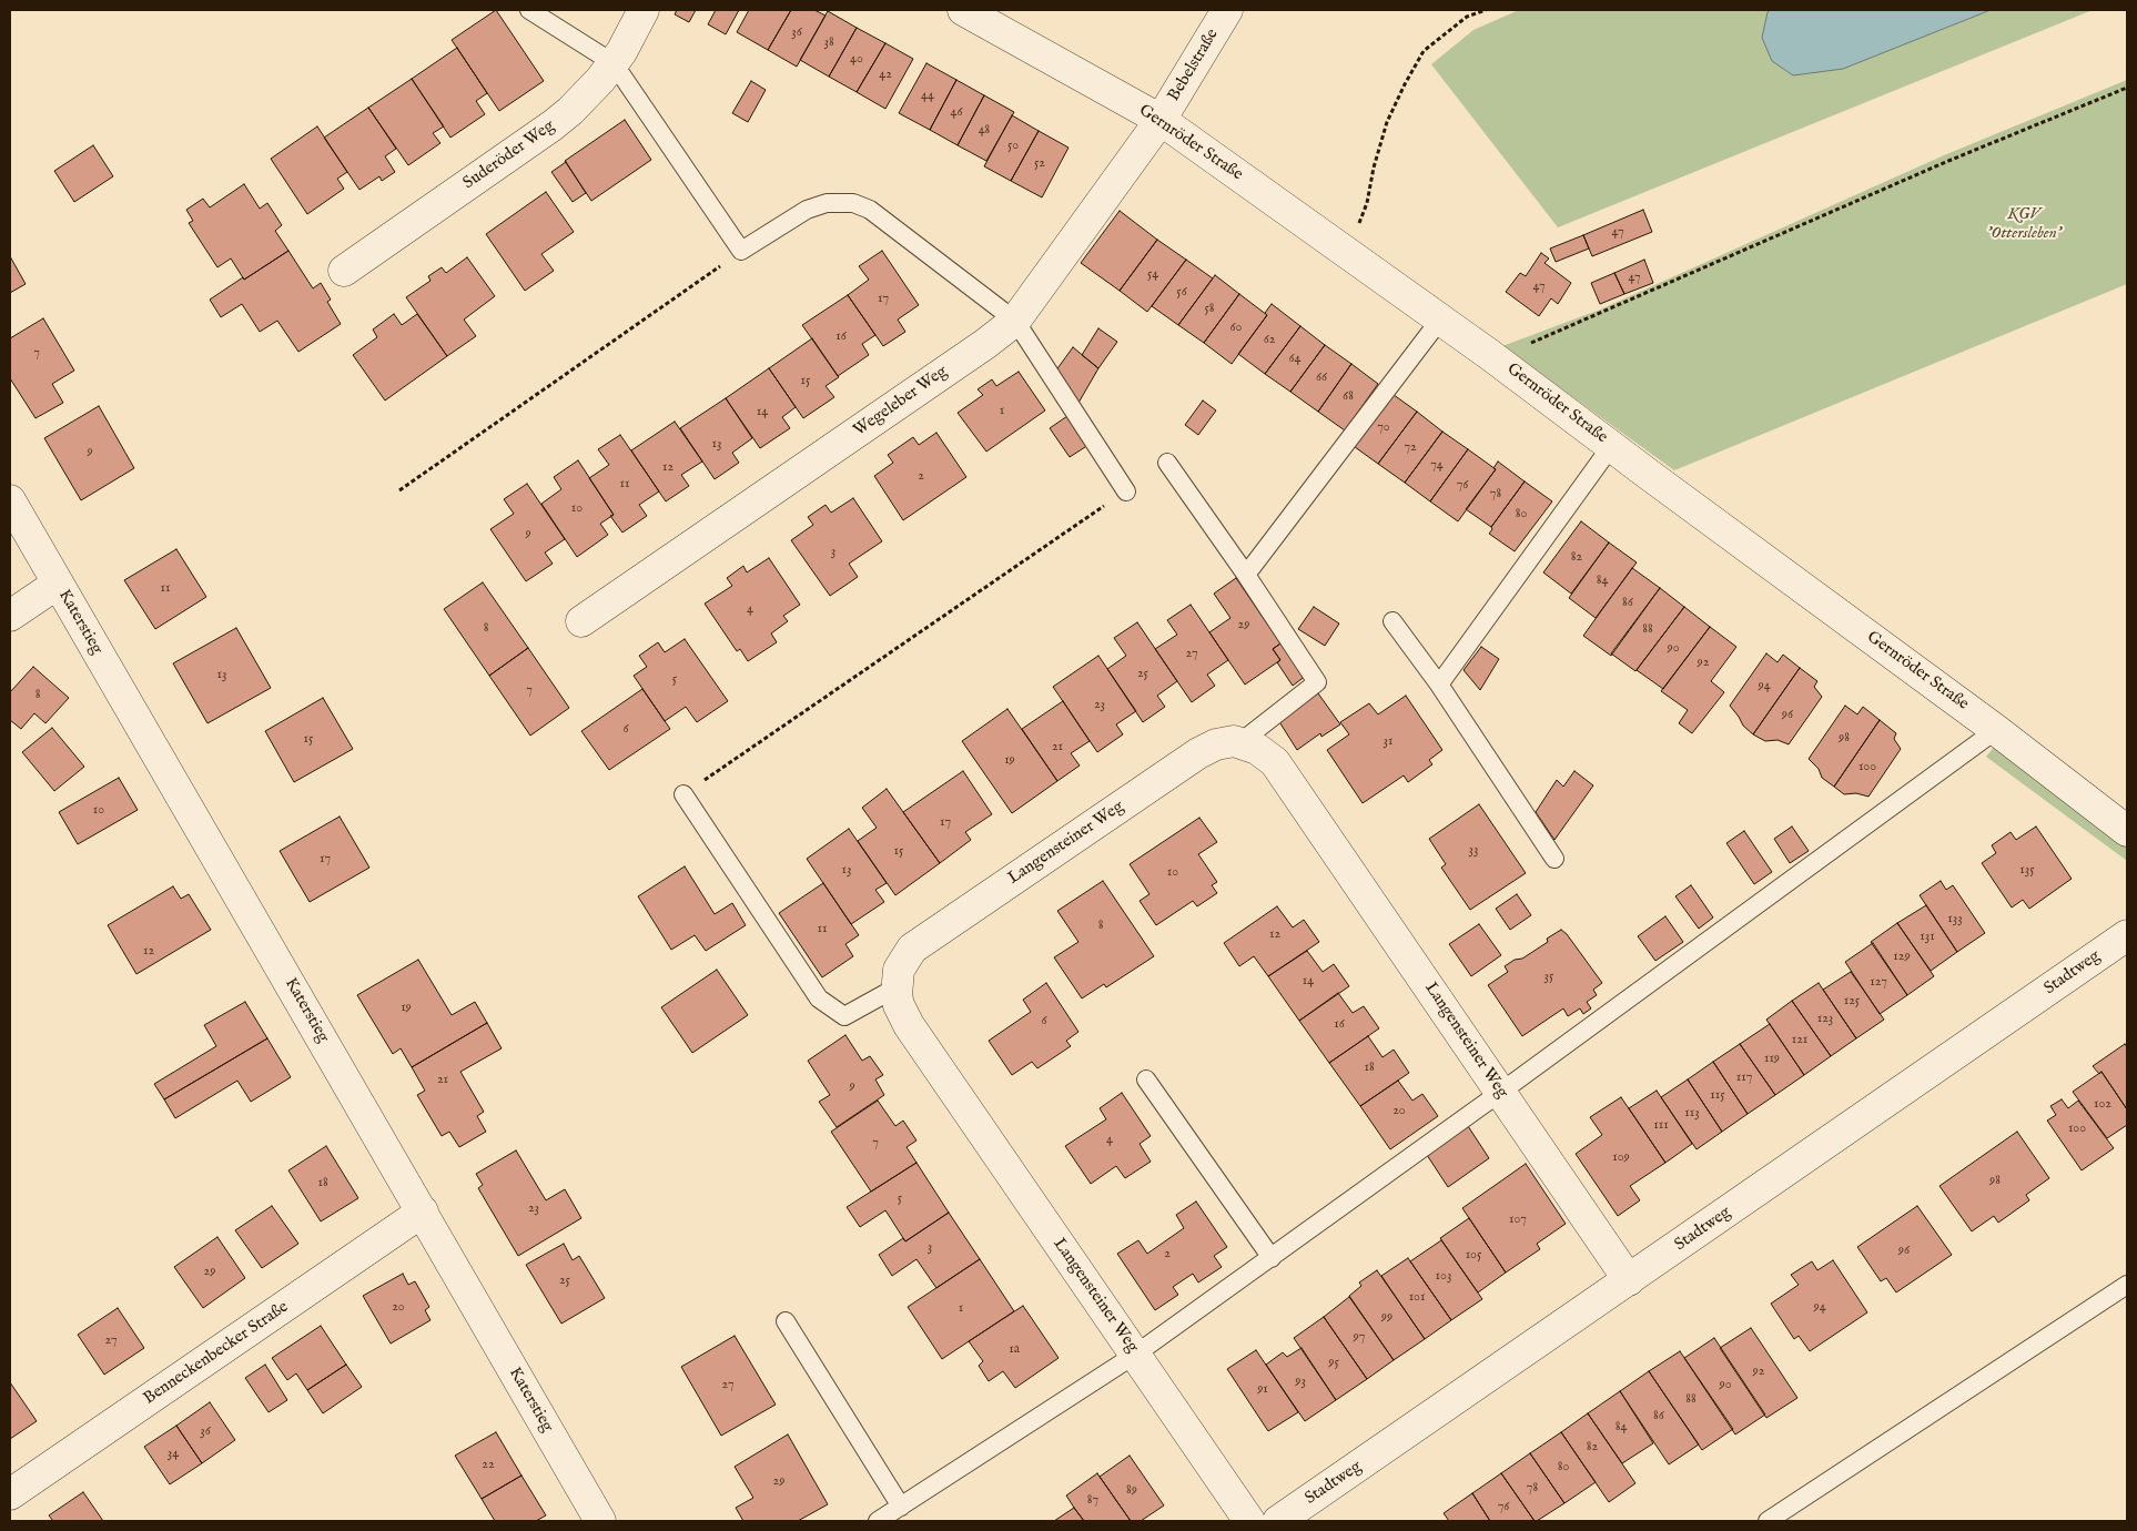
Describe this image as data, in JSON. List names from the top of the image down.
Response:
{
  "streets": {
    "street": [
      "Bebelstraße",
      "Gernröder Straße",
      "Suderöder Weg",
      "Wegeleber Weg",
      "Katerstieg",
      "Langensteiner Weg",
      "Stadtweg",
      "Benneckenbecker Straße"
    ]
  },
  "crossings": [
    ["Bebelstraße", "Gernröder Straße"],
    ["Bebelstraße", "Wegeleber Weg"],
    ["Gernröder Straße", "Wegeleber Weg"],
    ["Katerstieg", "Benneckenbecker Straße"],
    ["Langensteiner Weg", "Stadtweg"]
  ],
  "parks": ["KGV 'Ottersleben'"],
  "house_numbers": [
    "36",
    "38",
    "40",
    "42",
    "44",
    "46",
    "48",
    "50",
    "52",
    "47",
    "54",
    "47",
    "47",
    "56",
    "17",
    "58",
    "60",
    "16",
    "62",
    "7",
    "64",
    "66",
    "15",
    "68",
    "1",
    "14",
    "70",
    "13",
    "72",
    "9",
    "74",
    "12",
    "2",
    "11",
    "76",
    "78",
    "10",
    "80",
    "9",
    "3",
    "82",
    "84",
    "11",
    "86",
    "4",
    "29",
    "8",
    "88",
    "90",
    "27",
    "92",
    "25",
    "13",
    "5",
    "94",
    "7",
    "8",
    "23",
    "96",
    "6",
    "98",
    "15",
    "31",
    "21",
    "19",
    "100",
    "10",
    "17",
    "33",
    "15",
    "17",
    "13",
    "135",
    "10",
    "133",
    "8",
    "11",
    "12",
    "131",
    "12",
    "129",
    "35",
    "14",
    "127",
    "125",
    "19",
    "123",
    "6",
    "16",
    "121",
    "119",
    "18",
    "117",
    "21",
    "9",
    "115",
    "102",
    "20",
    "113",
    "111",
    "100",
    "4",
    "7",
    "109",
    "98",
    "18",
    "5",
    "23",
    "107",
    "3",
    "96",
    "2",
    "105",
    "29",
    "103",
    "25",
    "101",
    "20",
    "94",
    "1",
    "99",
    "97",
    "27",
    "1a",
    "95",
    "92",
    "93",
    "27",
    "90",
    "91",
    "88",
    "86",
    "84",
    "36",
    "82",
    "34",
    "22",
    "80",
    "29",
    "78",
    "89",
    "87",
    "76"
  ]
}
